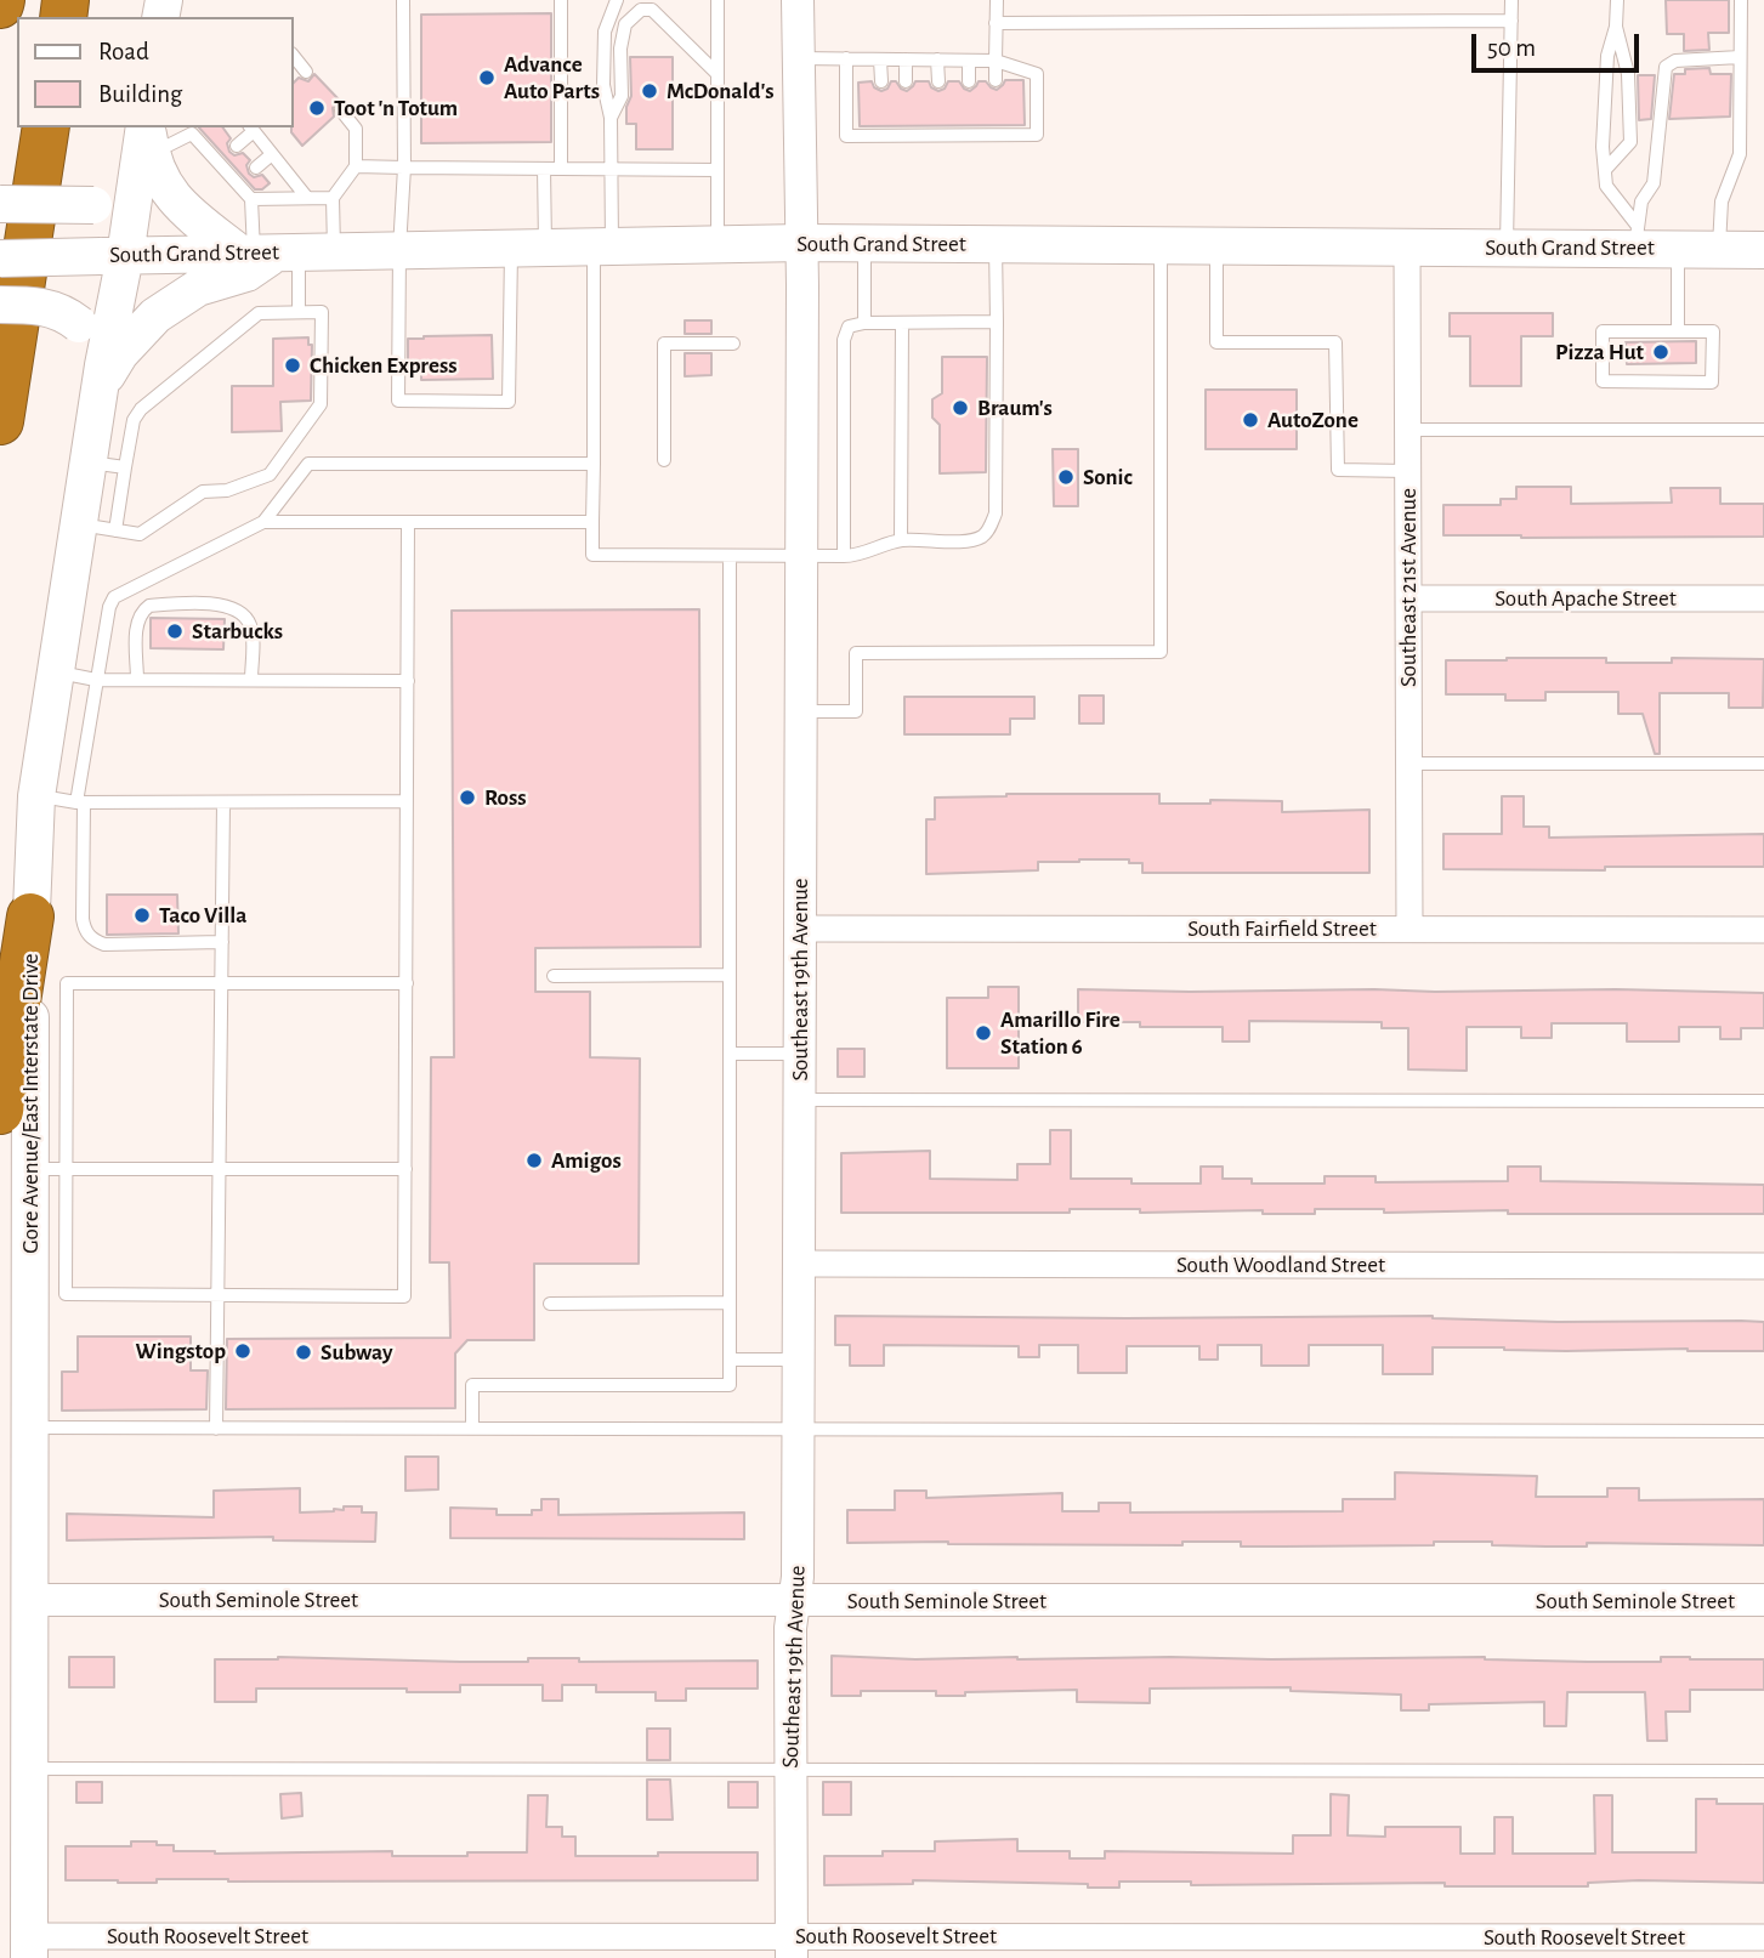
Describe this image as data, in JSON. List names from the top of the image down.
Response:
{
  "streets": {
    "main road": ["South Grand Street", "Gore Avenue/East Interstate Drive"],
    "street": [
      "Southeast 21st Avenue",
      "South Apache Street",
      "South Fairfield Street",
      "Southeast 19th Avenue",
      "South Woodland Street",
      "South Seminole Street",
      "South Roosevelt Street"
    ]
  },
  "crossings": [
    ["South Grand Street", "Southeast 21st Avenue"],
    ["South Grand Street", "Southeast 19th Avenue"],
    ["South Grand Street", "Gore Avenue/East Interstate Drive"],
    ["Southeast 21st Avenue", "South Apache Street"],
    ["Southeast 21st Avenue", "South Fairfield Street"],
    ["South Fairfield Street", "Southeast 19th Avenue"],
    ["Southeast 19th Avenue", "South Woodland Street"],
    ["Southeast 19th Avenue", "South Seminole Street"],
    ["Southeast 19th Avenue", "South Roosevelt Street"],
    ["Gore Avenue/East Interstate Drive", "South Seminole Street"],
    ["Gore Avenue/East Interstate Drive", "South Roosevelt Street"]
  ],
  "places": [
    "Advance Auto Parts",
    "McDonald's",
    "Toot 'n Totum",
    "Pizza Hut",
    "Chicken Express",
    "Braum's",
    "AutoZone",
    "Sonic",
    "Starbucks",
    "Ross",
    "Taco Villa",
    "Amarillo Fire Station 6",
    "Amigos",
    "Wingstop",
    "Subway"
  ],
  "legend": ["Road", "Building"],
  "scale_bar": "50 m"
}
